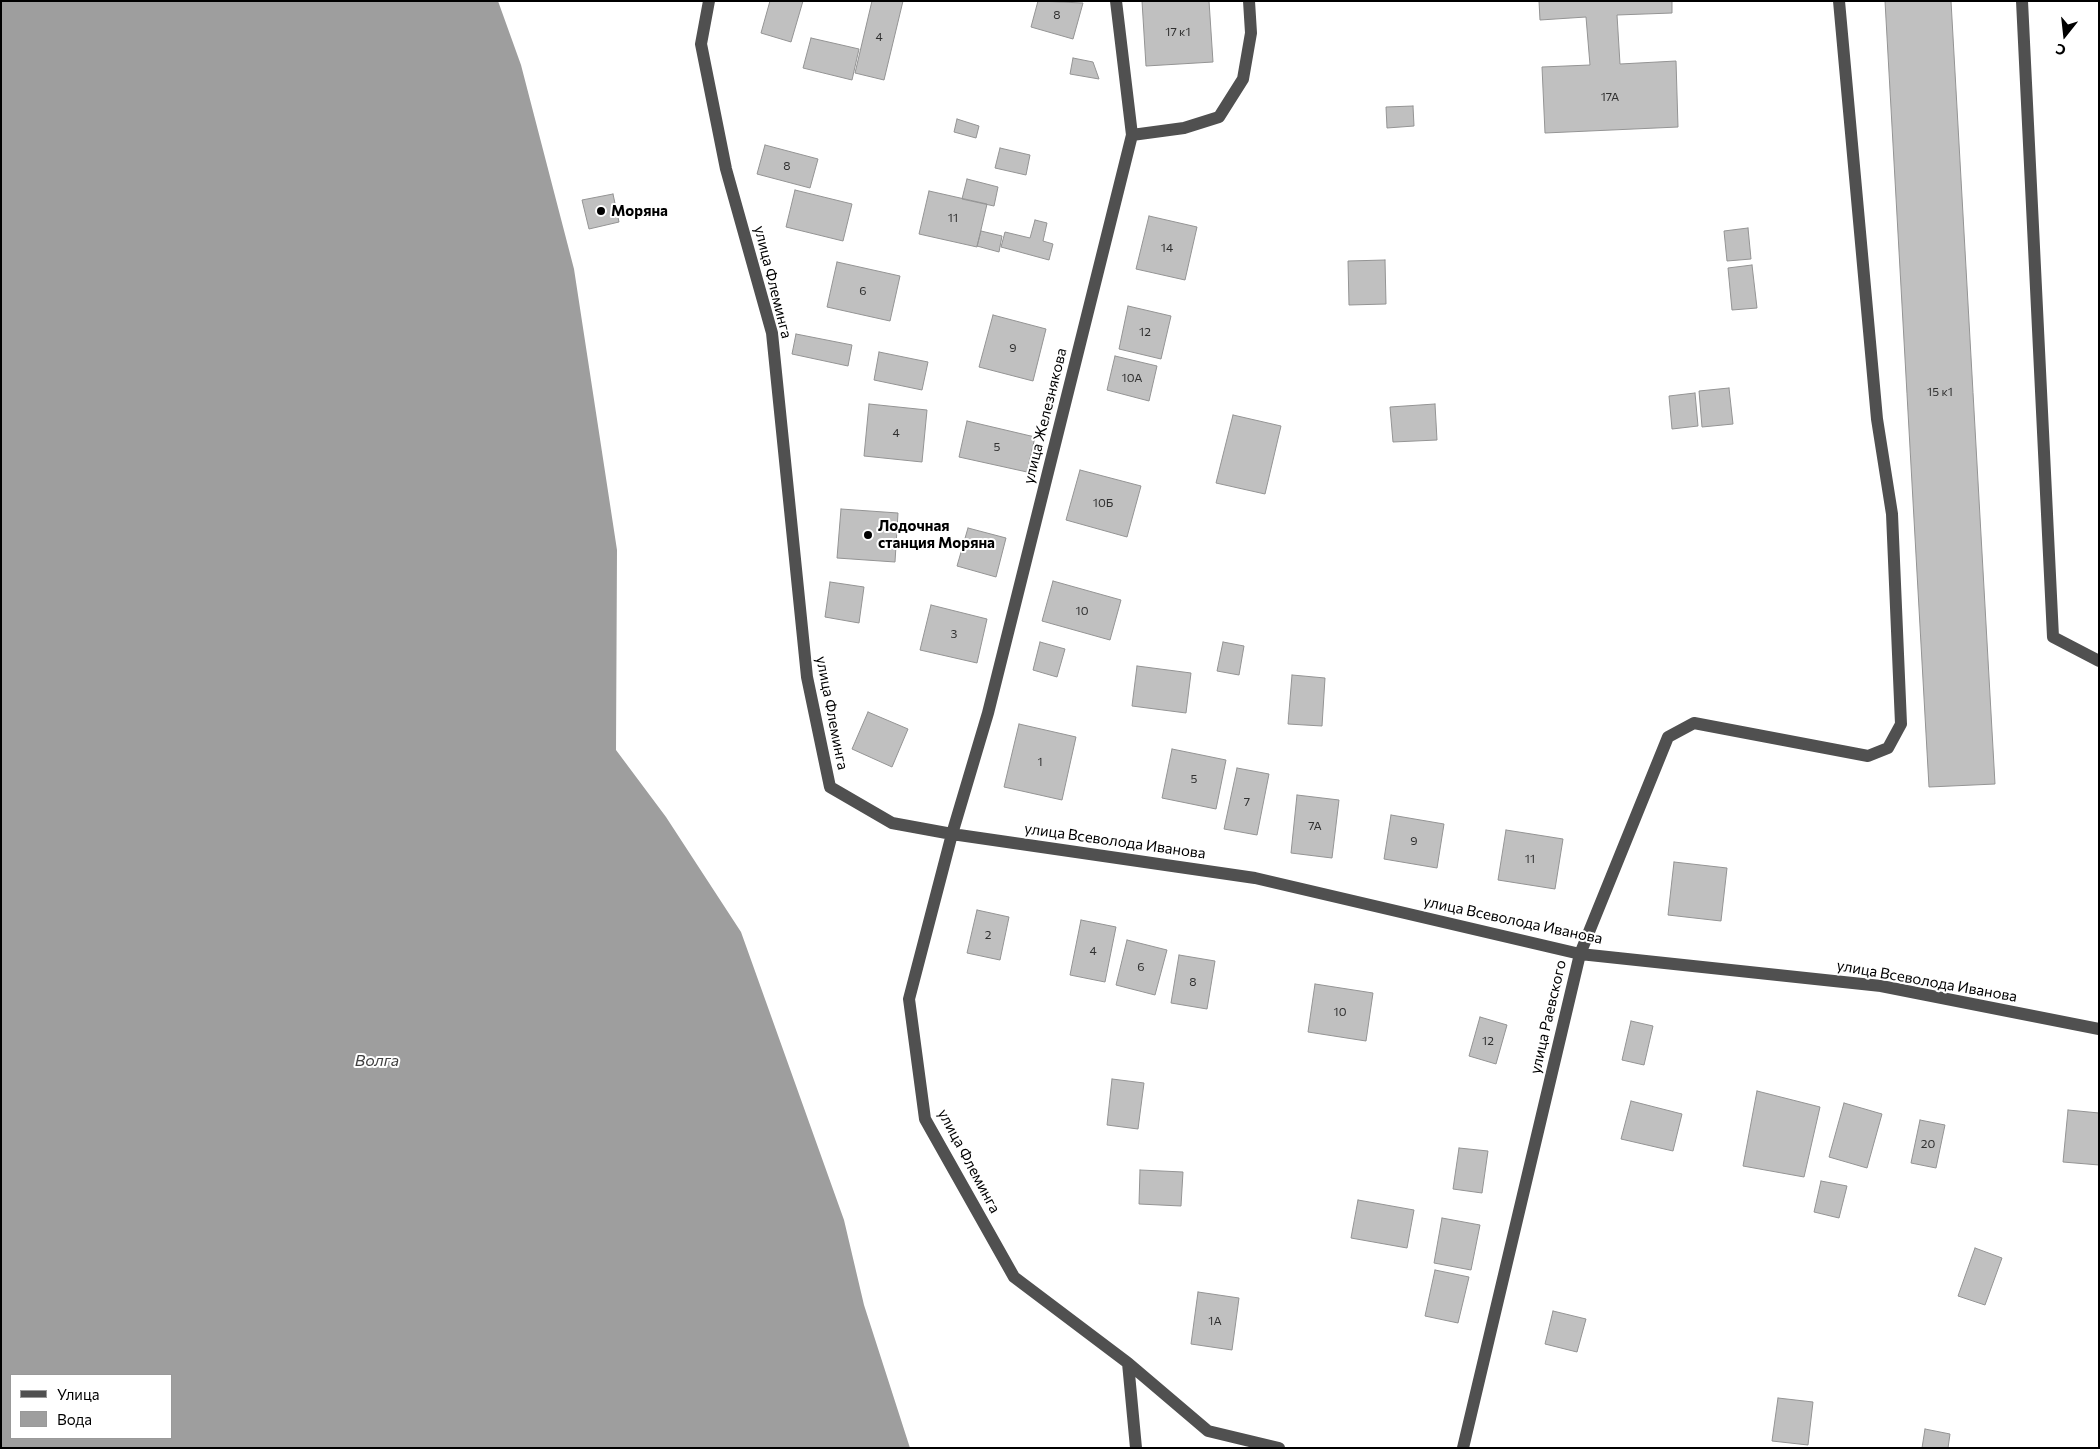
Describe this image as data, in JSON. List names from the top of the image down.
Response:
{
  "streets": {
    "street": [
      "улица Флеминга",
      "улица Железнякова",
      "улица Всеволода Иванова",
      "улица Раевского"
    ]
  },
  "crossings": [
    ["улица Флеминга", "улица Железнякова"],
    ["улица Флеминга", "улица Всеволода Иванова"],
    ["улица Железнякова", "улица Всеволода Иванова"],
    ["улица Всеволода Иванова", "улица Раевского"]
  ],
  "water": ["Волга"],
  "places": ["Моряна", "Лодочная станция Моряна"],
  "house_numbers": [
    "8",
    "17 к1",
    "4",
    "17А",
    "8",
    "11",
    "14",
    "6",
    "12",
    "9",
    "10А",
    "15 к1",
    "4",
    "5",
    "10Б",
    "10",
    "3",
    "1",
    "5",
    "7",
    "7А",
    "9",
    "11",
    "2",
    "4",
    "6",
    "8",
    "10",
    "12",
    "20",
    "1А"
  ],
  "legend": ["Улица", "Вода"],
  "north": "bottom"
}
